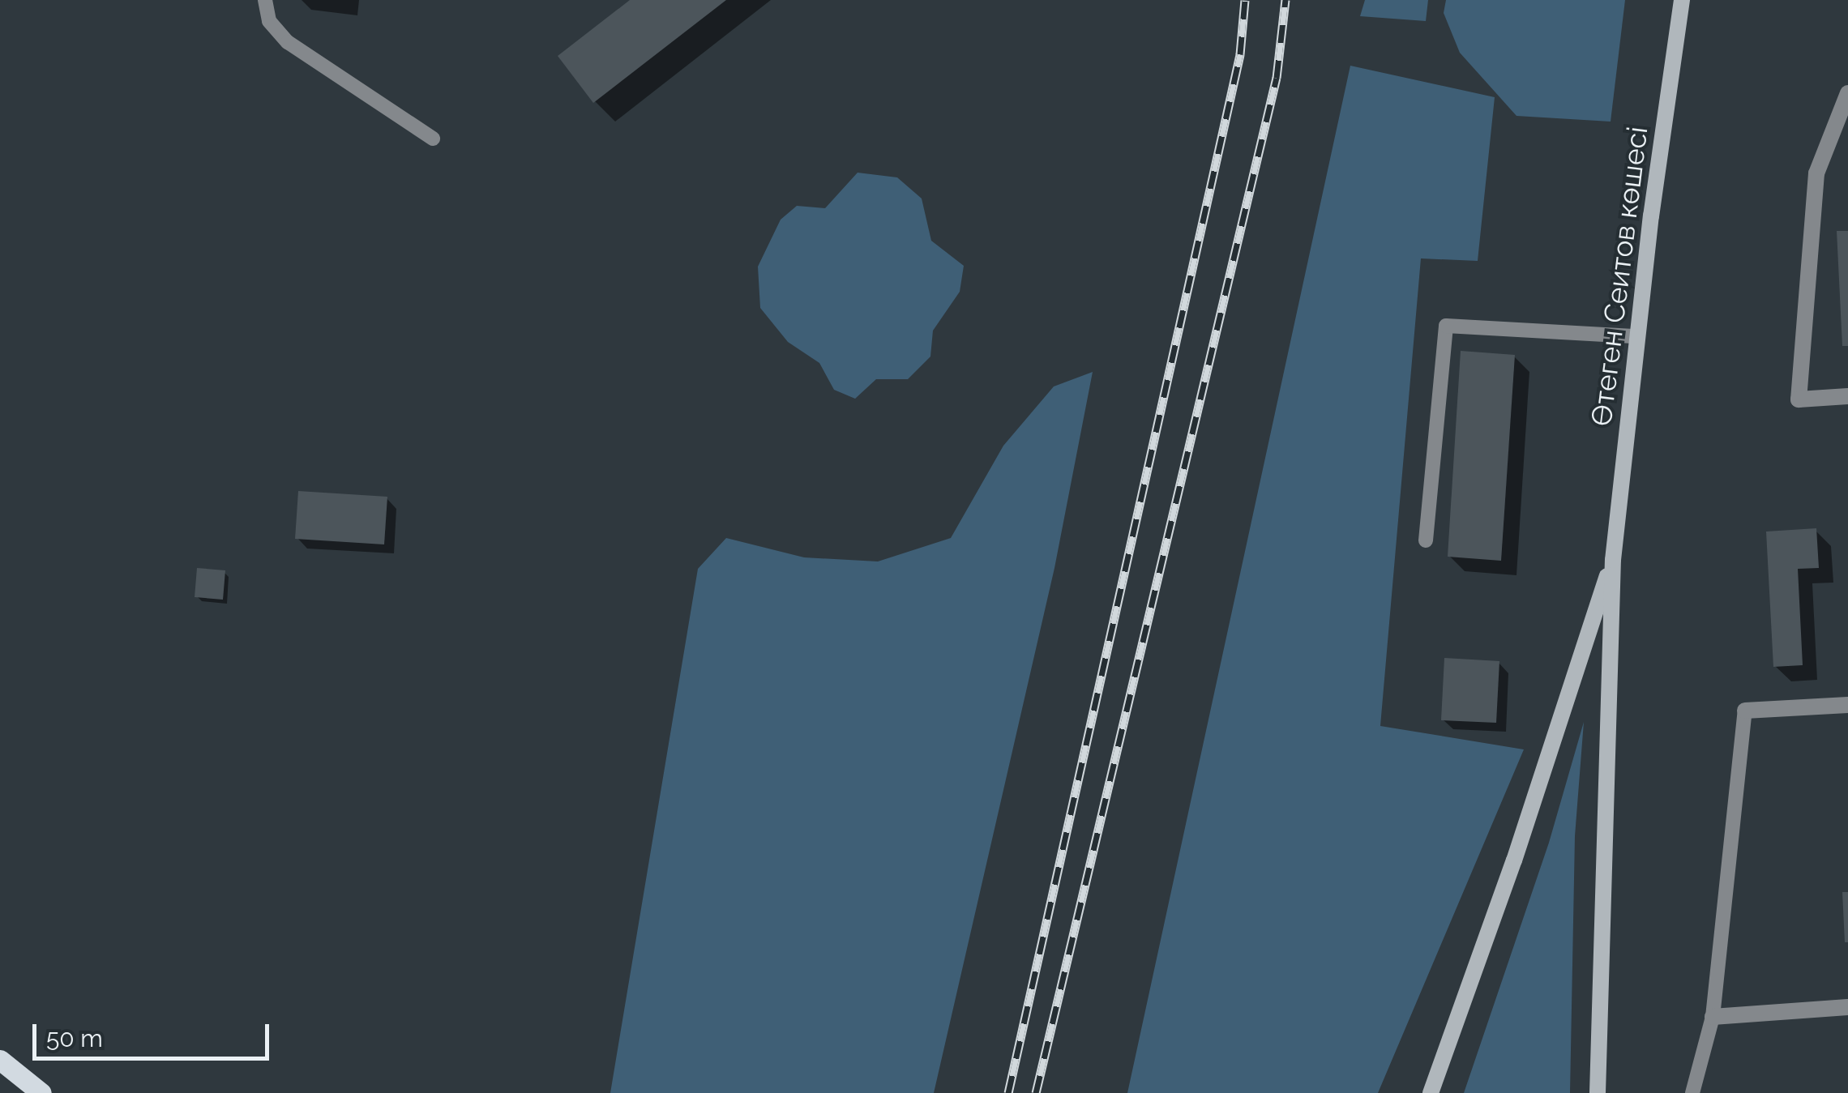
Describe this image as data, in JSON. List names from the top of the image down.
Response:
{
  "streets": {
    "main road": ["Өтеген Сеитов көшесі"]
  },
  "scale_bar": "50 m"
}
